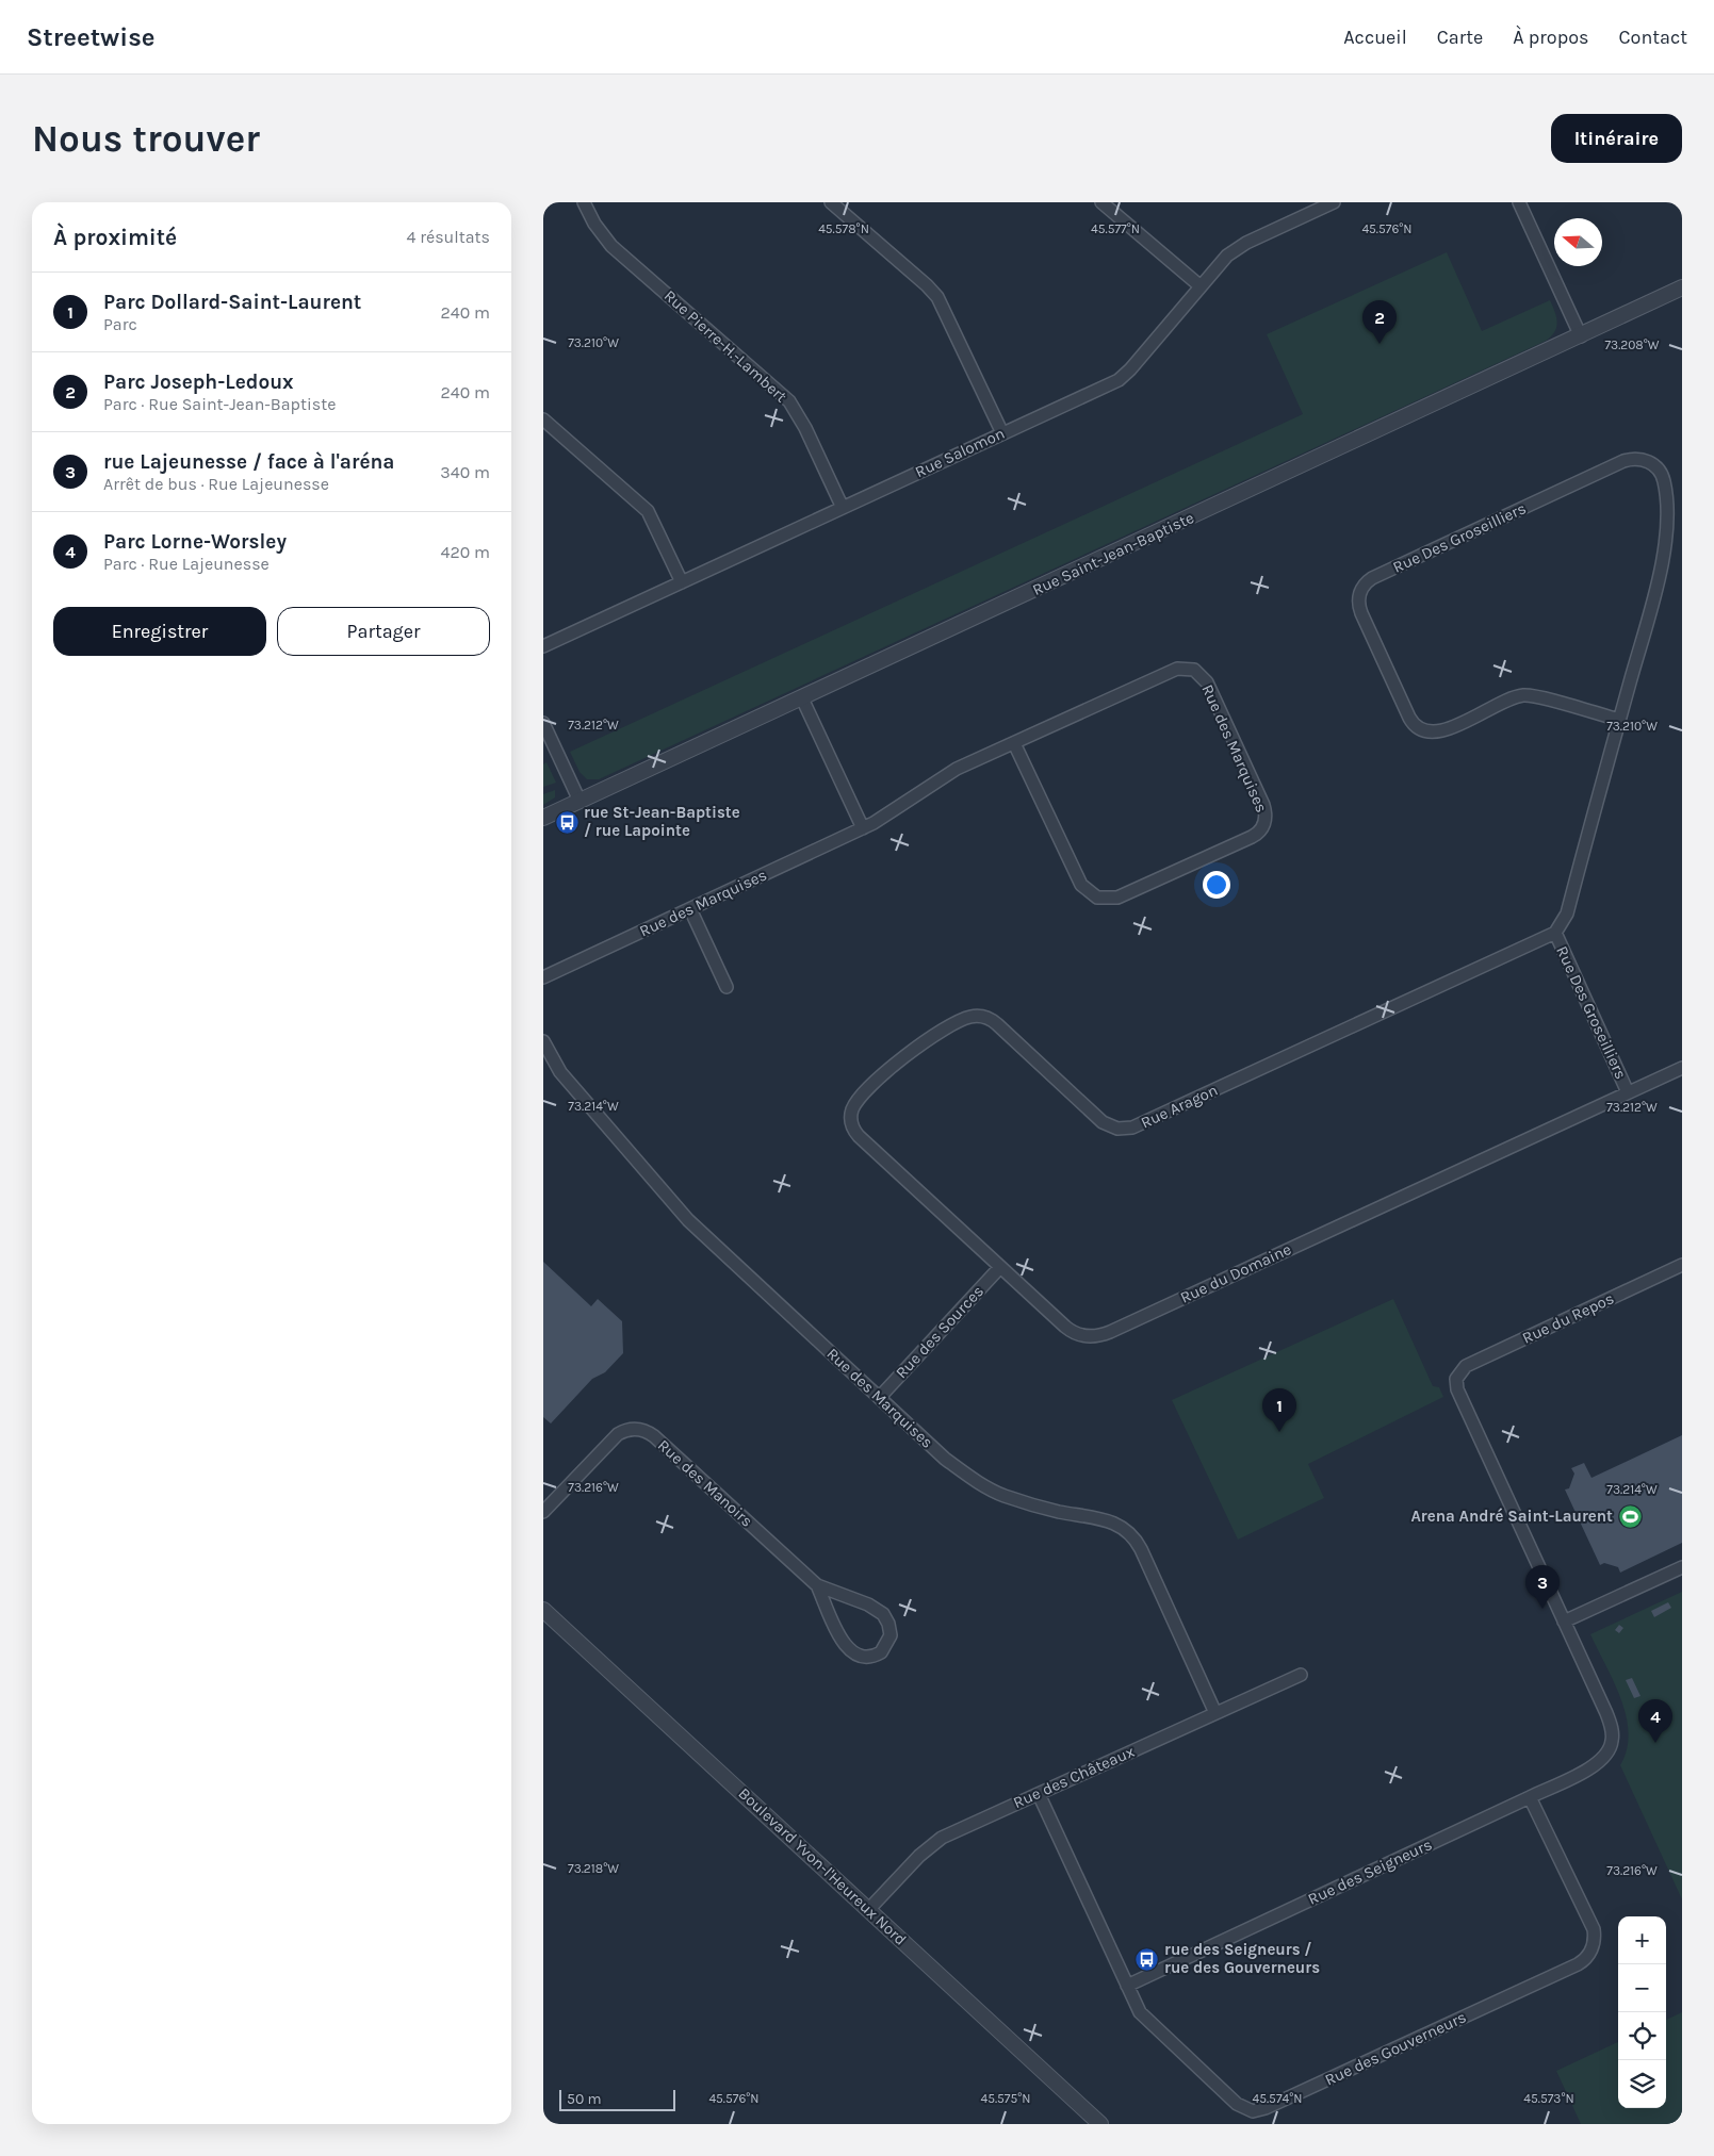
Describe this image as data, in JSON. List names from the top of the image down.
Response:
{
  "streets": {
    "street": [
      "Rue Pierre-H.-Lambert",
      "Rue Salomon",
      "Rue Des Groseilliers",
      "Rue Saint-Jean-Baptiste",
      "Rue des Marquises",
      "Rue Aragon",
      "Rue du Domaine",
      "Rue du Repos",
      "Rue des Sources",
      "Rue des Manoirs",
      "Rue des Châteaux",
      "Boulevard Yvon-l'Heureux Nord",
      "Rue des Seigneurs",
      "Rue des Gouverneurs"
    ]
  },
  "crossings": [
    ["Rue Pierre-H.-Lambert", "Rue Salomon"],
    ["Rue Des Groseilliers", "Rue Aragon"],
    ["Rue Des Groseilliers", "Rue du Domaine"],
    ["Rue des Marquises", "Rue des Sources"],
    ["Rue des Marquises", "Rue des Châteaux"],
    ["Rue Aragon", "Rue du Domaine"],
    ["Rue du Domaine", "Rue des Sources"],
    ["Rue du Repos", "Rue des Seigneurs"],
    ["Rue des Châteaux", "Boulevard Yvon-l'Heureux Nord"],
    ["Rue des Châteaux", "Rue des Gouverneurs"],
    ["Rue des Seigneurs", "Rue des Gouverneurs"]
  ],
  "places": {
    "bus stop": ["rue St-Jean-Baptiste / rue Lapointe", "rue des Seigneurs / rue des Gouverneurs"],
    "sports": ["Arena André Saint-Laurent"]
  },
  "scale_bar": "50 m",
  "north": "left",
  "page": {
    "header": "Streetwise",
    "nav": [
      "Accueil",
      "Carte",
      "À propos",
      "Contact"
    ],
    "buttons": [
      "Itinéraire",
      ["Enregistrer", "Partager"]
    ],
    "title": "Nous trouver",
    "heading": ["À proximité", "4 résultats"],
    "list": [
      {
        "mark": "1",
        "name": "Parc Dollard-Saint-Laurent",
        "note": "Parc",
        "value": "240 m"
      },
      {
        "mark": "2",
        "name": "Parc Joseph-Ledoux",
        "note": "Parc · Rue Saint-Jean-Baptiste",
        "value": "240 m"
      },
      {
        "mark": "3",
        "name": "rue Lajeunesse / face à l'aréna",
        "note": "Arrêt de bus · Rue Lajeunesse",
        "value": "340 m"
      },
      {
        "mark": "4",
        "name": "Parc Lorne-Worsley",
        "note": "Parc · Rue Lajeunesse",
        "value": "420 m"
      }
    ],
    "pins": [
      "2",
      "1",
      "3",
      "4"
    ],
    "map_buttons": ["+", "−"],
    "scale": "50 m"
  },
  "coordinates": [
    "45.578°N",
    "45.577°N",
    "45.576°N",
    "73.210°W",
    "73.208°W",
    "73.212°W",
    "73.214°W",
    "73.216°W",
    "73.218°W",
    "45.575°N",
    "45.574°N",
    "45.573°N"
  ]
}
